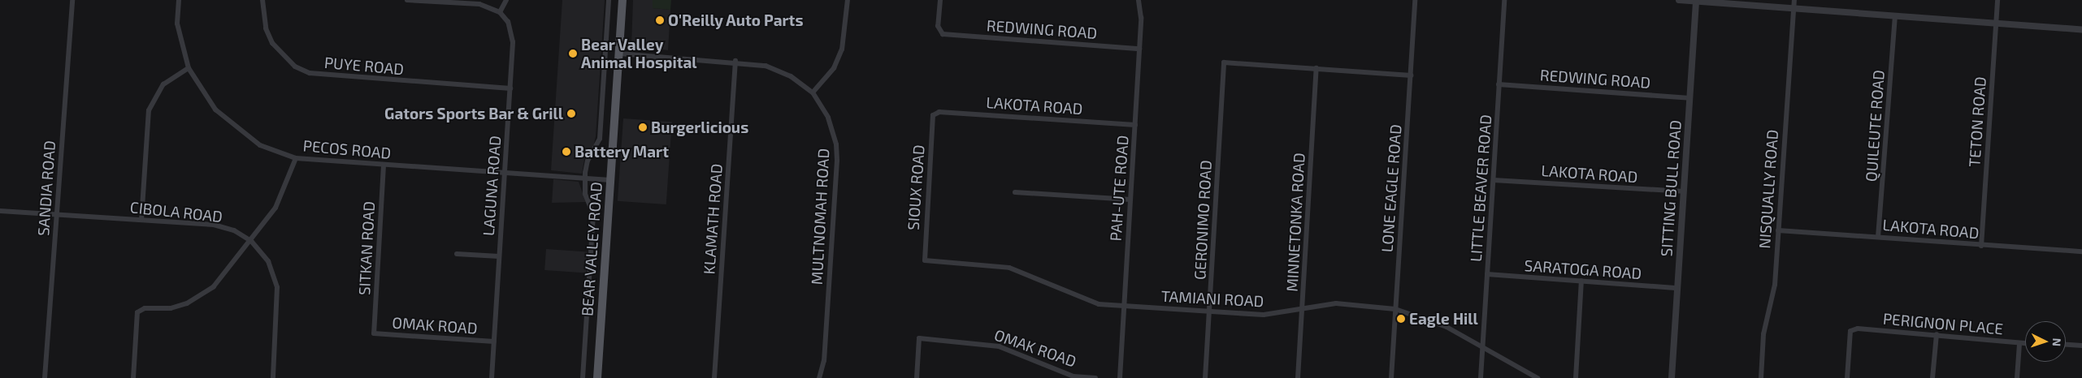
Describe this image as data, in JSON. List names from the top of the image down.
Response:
{
  "streets": {
    "main road": ["BEAR VALLEY ROAD"],
    "street": [
      "REDWING ROAD",
      "PUYE ROAD",
      "LAKOTA ROAD",
      "TETON ROAD",
      "QUILEUTE ROAD",
      "PECOS ROAD",
      "LAGUNA ROAD",
      "SIOUX ROAD",
      "SANDIA ROAD",
      "PAH-UTE ROAD",
      "LONE EAGLE ROAD",
      "LITTLE BEAVER ROAD",
      "SITTING BULL ROAD",
      "NISQUALLY ROAD",
      "CIBOLA ROAD",
      "MULTNOMAH ROAD",
      "KLAMATH ROAD",
      "GERONIMO ROAD",
      "MINNETONKA ROAD",
      "SITKAN ROAD",
      "SARATOGA ROAD",
      "TAMIANI ROAD",
      "PERIGNON PLACE",
      "OMAK ROAD"
    ]
  },
  "crossings": [
    ["REDWING ROAD", "PAH-UTE ROAD"],
    ["REDWING ROAD", "LITTLE BEAVER ROAD"],
    ["REDWING ROAD", "SITTING BULL ROAD"],
    ["PUYE ROAD", "LAGUNA ROAD"],
    ["LAKOTA ROAD", "TETON ROAD"],
    ["LAKOTA ROAD", "QUILEUTE ROAD"],
    ["LAKOTA ROAD", "SIOUX ROAD"],
    ["LAKOTA ROAD", "PAH-UTE ROAD"],
    ["LAKOTA ROAD", "LITTLE BEAVER ROAD"],
    ["LAKOTA ROAD", "SITTING BULL ROAD"],
    ["LAKOTA ROAD", "NISQUALLY ROAD"],
    ["PECOS ROAD", "LAGUNA ROAD"],
    ["PECOS ROAD", "SITKAN ROAD"],
    ["PECOS ROAD", "BEAR VALLEY ROAD"],
    ["LAGUNA ROAD", "OMAK ROAD"],
    ["SIOUX ROAD", "TAMIANI ROAD"],
    ["SANDIA ROAD", "CIBOLA ROAD"],
    ["PAH-UTE ROAD", "TAMIANI ROAD"],
    ["LONE EAGLE ROAD", "TAMIANI ROAD"],
    ["LITTLE BEAVER ROAD", "SARATOGA ROAD"],
    ["LITTLE BEAVER ROAD", "TAMIANI ROAD"],
    ["SITTING BULL ROAD", "SARATOGA ROAD"],
    ["MULTNOMAH ROAD", "KLAMATH ROAD"],
    ["MULTNOMAH ROAD", "BEAR VALLEY ROAD"],
    ["GERONIMO ROAD", "MINNETONKA ROAD"],
    ["GERONIMO ROAD", "TAMIANI ROAD"],
    ["MINNETONKA ROAD", "TAMIANI ROAD"],
    ["SITKAN ROAD", "OMAK ROAD"]
  ],
  "places": [
    "O'Reilly Auto Parts",
    "Bear Valley Animal Hospital",
    "Gators Sports Bar & Grill",
    "Burgerlicious",
    "Battery Mart",
    "Eagle Hill"
  ],
  "north": "right"
}
